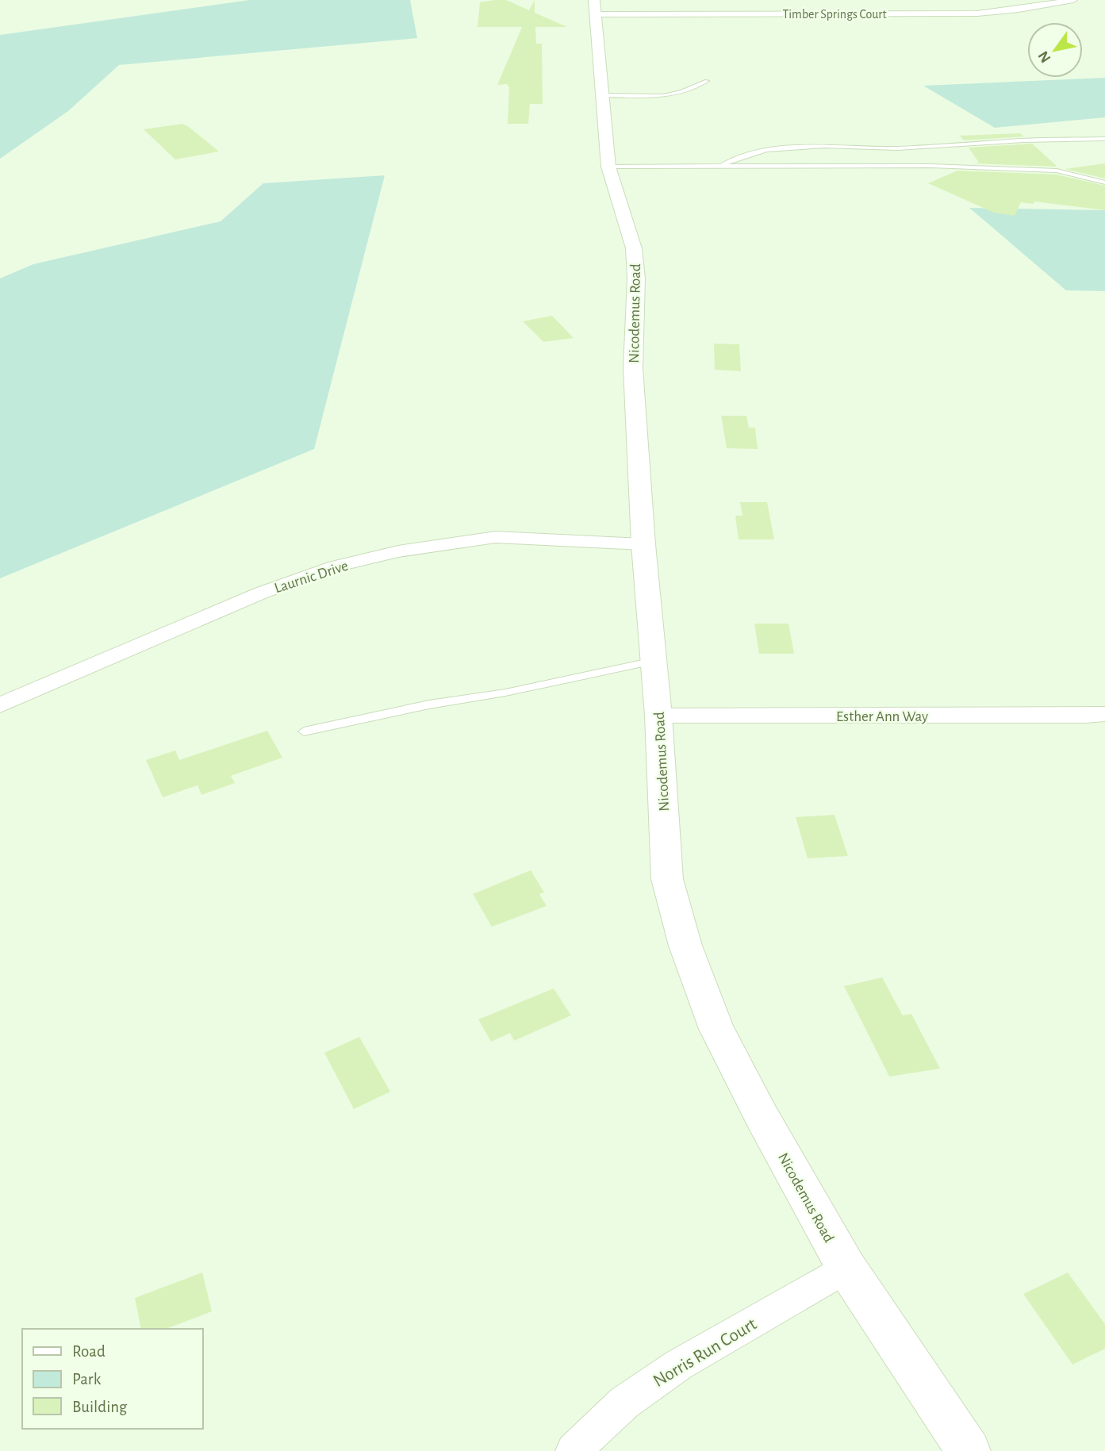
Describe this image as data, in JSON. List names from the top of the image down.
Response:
{
  "streets": {
    "street": [
      "Timber Springs Court",
      "Nicodemus Road",
      "Laurnic Drive",
      "Esther Ann Way",
      "Norris Run Court"
    ]
  },
  "crossings": [
    ["Timber Springs Court", "Nicodemus Road"],
    ["Nicodemus Road", "Laurnic Drive"],
    ["Nicodemus Road", "Esther Ann Way"],
    ["Nicodemus Road", "Norris Run Court"]
  ],
  "legend": ["Road", "Park", "Building"],
  "north": "bottom left"
}
